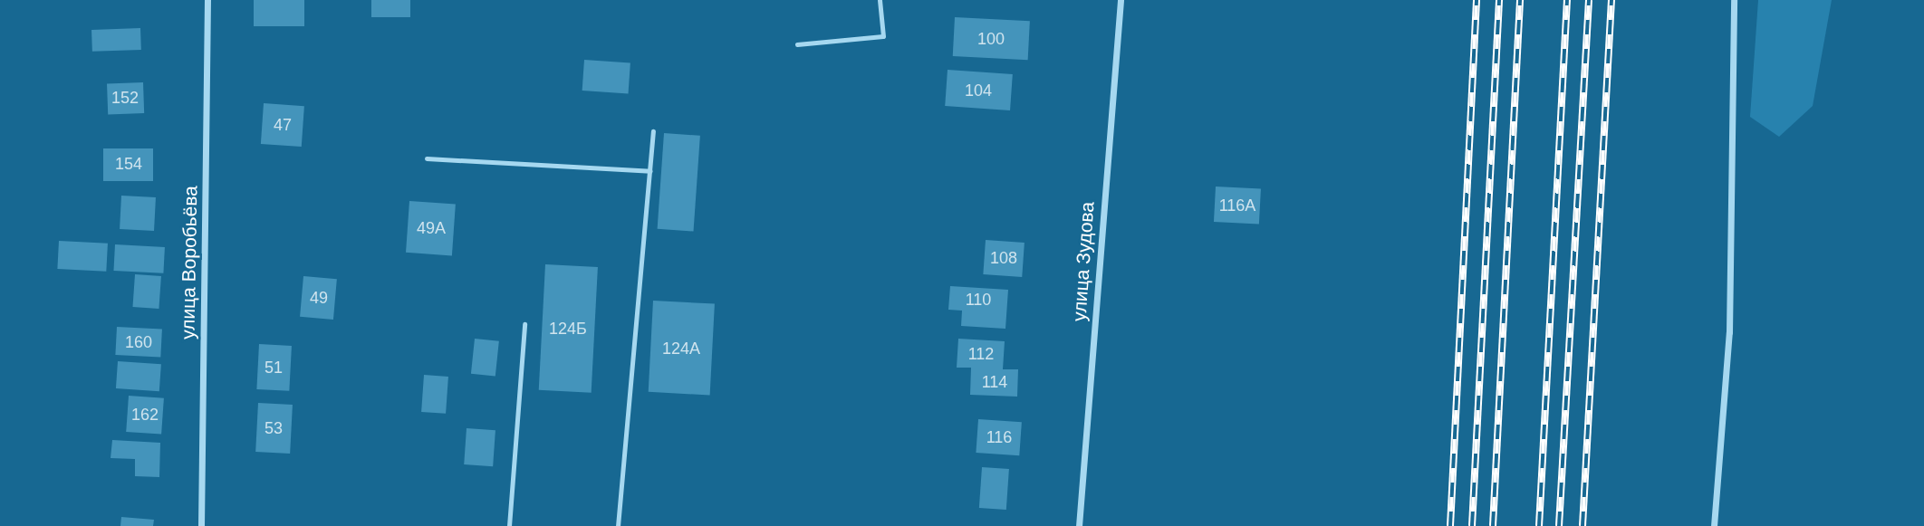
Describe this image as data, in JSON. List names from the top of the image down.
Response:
{
  "streets": {
    "street": ["улица Зудова", "улица Воробьёва"]
  },
  "house_numbers": [
    "100",
    "104",
    "152",
    "47",
    "154",
    "116А",
    "49А",
    "108",
    "49",
    "110",
    "124Б",
    "160",
    "124А",
    "112",
    "51",
    "114",
    "162",
    "53",
    "116"
  ]
}
